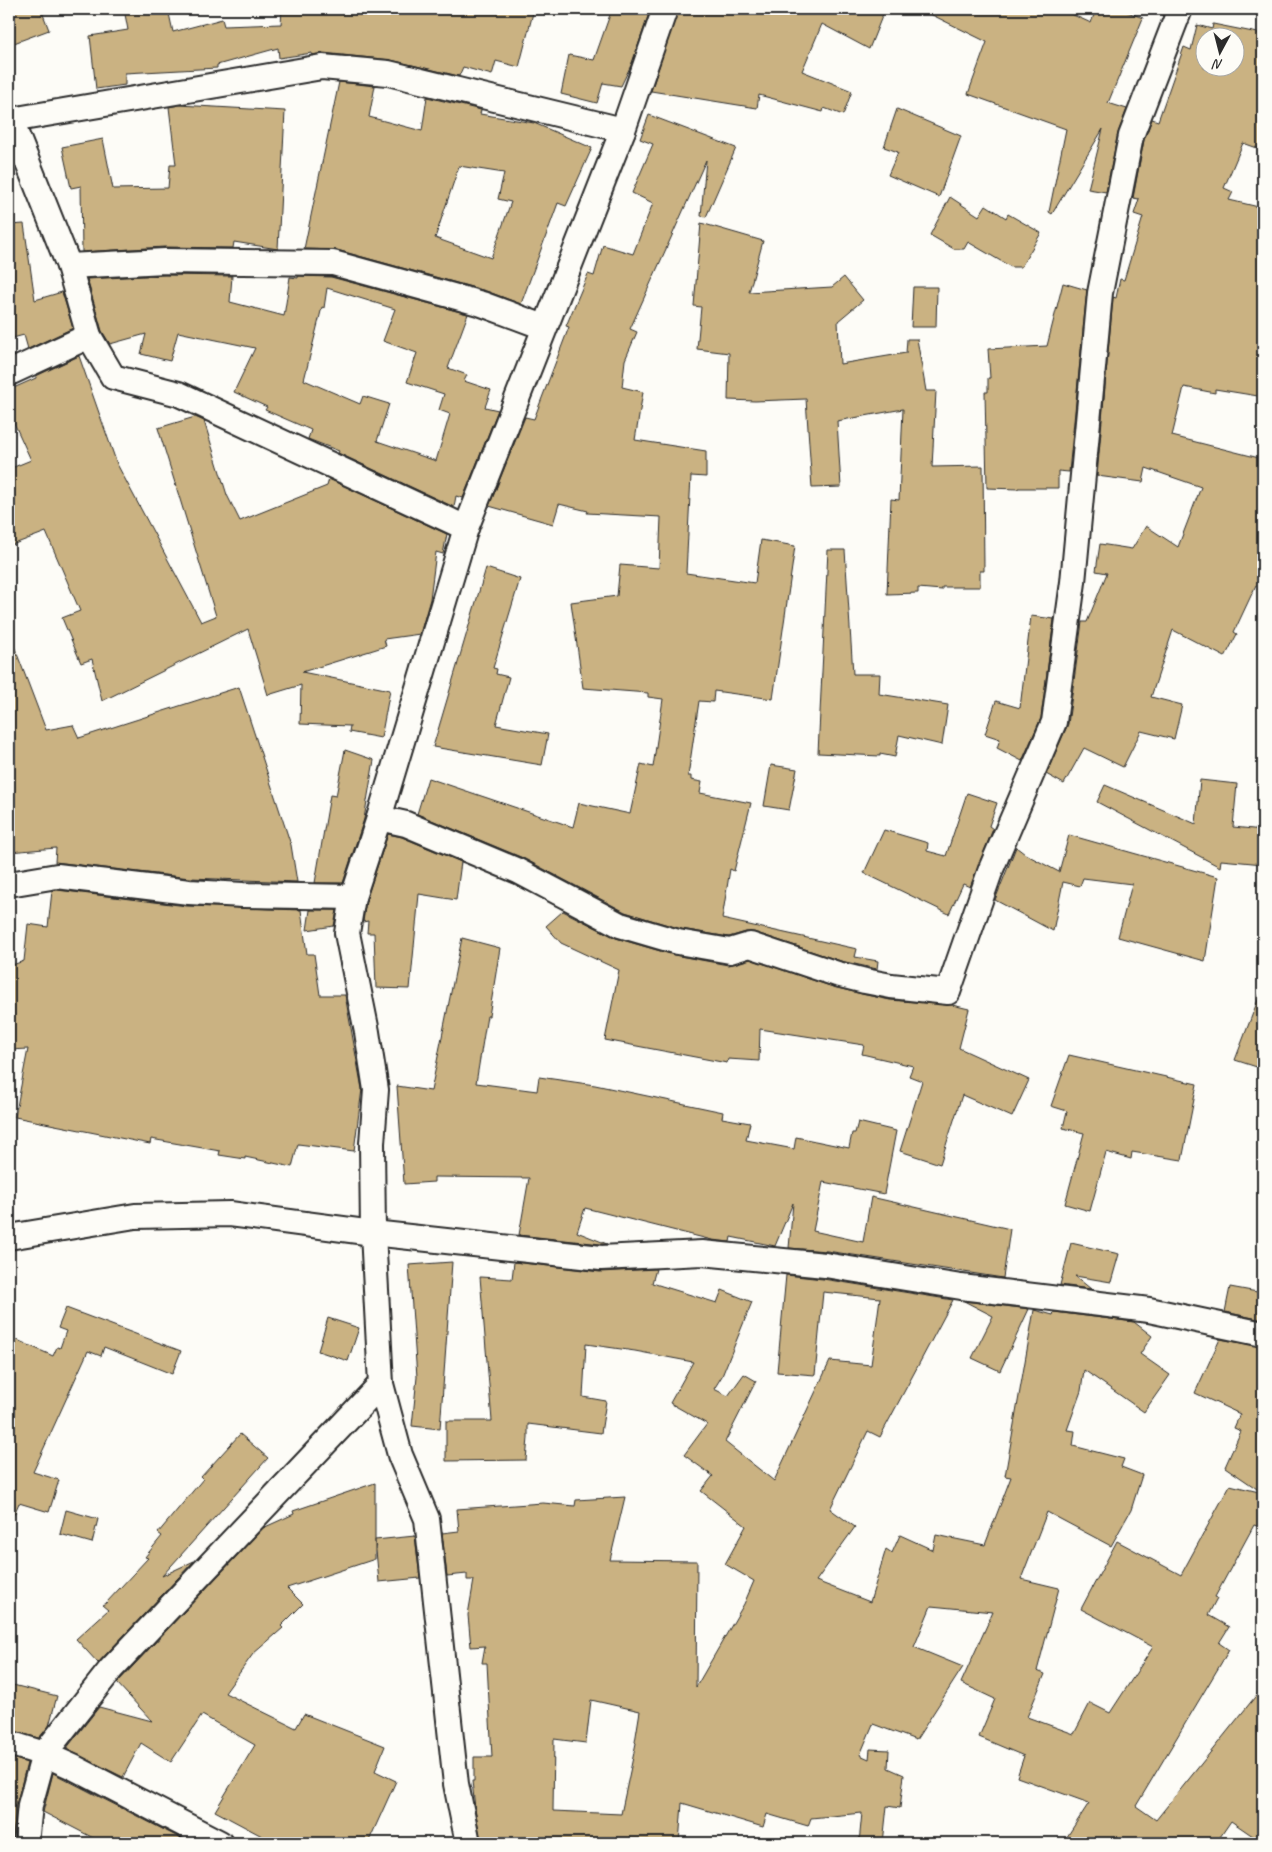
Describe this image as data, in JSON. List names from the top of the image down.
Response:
{
  "north": "bottom"
}
